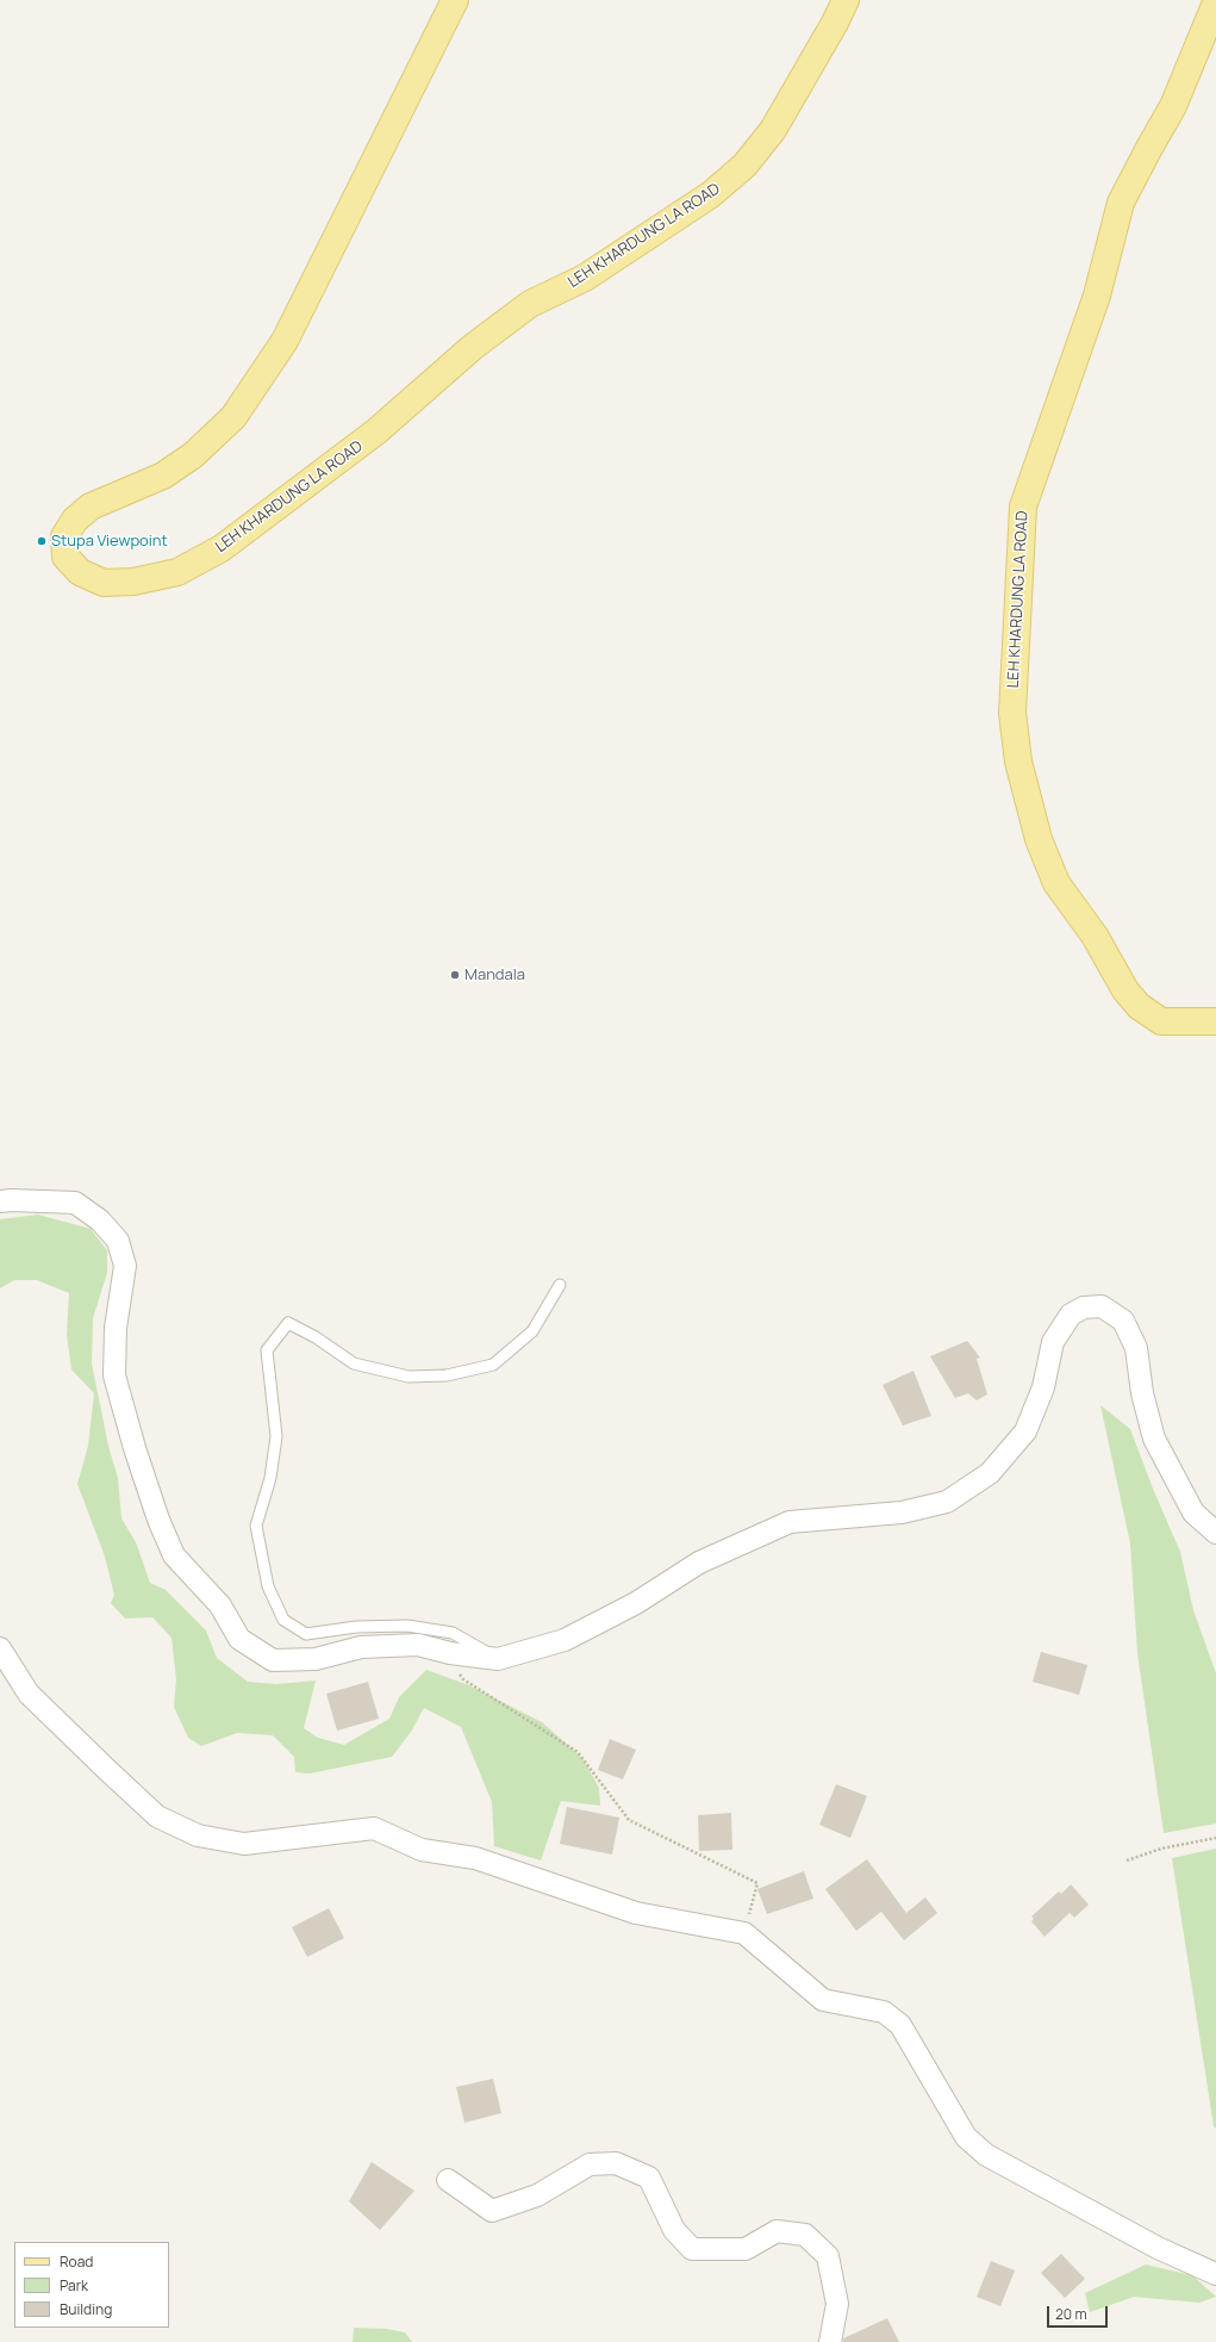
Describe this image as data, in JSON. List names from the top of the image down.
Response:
{
  "streets": {
    "main road": ["LEH KHARDUNG LA ROAD"]
  },
  "places": ["Stupa Viewpoint", "Mandala"],
  "legend": ["Road", "Park", "Building"],
  "scale_bar": "20 m"
}
